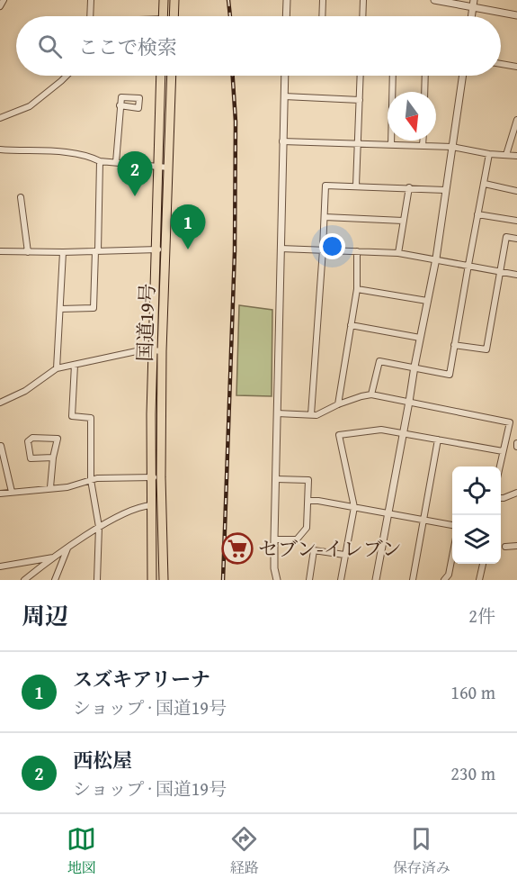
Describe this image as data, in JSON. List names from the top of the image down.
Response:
{
  "streets": {
    "highway": ["国道19号"]
  },
  "places": {
    "supermarket": ["セブン-イレブン"]
  },
  "north": "bottom",
  "page": {
    "search": "ここで検索",
    "pins": ["2", "1"],
    "heading": ["周辺", "2件"],
    "list": [
      {
        "mark": "1",
        "name": "スズキアリーナ",
        "note": "ショップ · 国道19号",
        "value": "160 m"
      },
      {
        "mark": "2",
        "name": "西松屋",
        "note": "ショップ · 国道19号",
        "value": "230 m"
      }
    ],
    "nav": ["地図", "経路", "保存済み"]
  }
}
